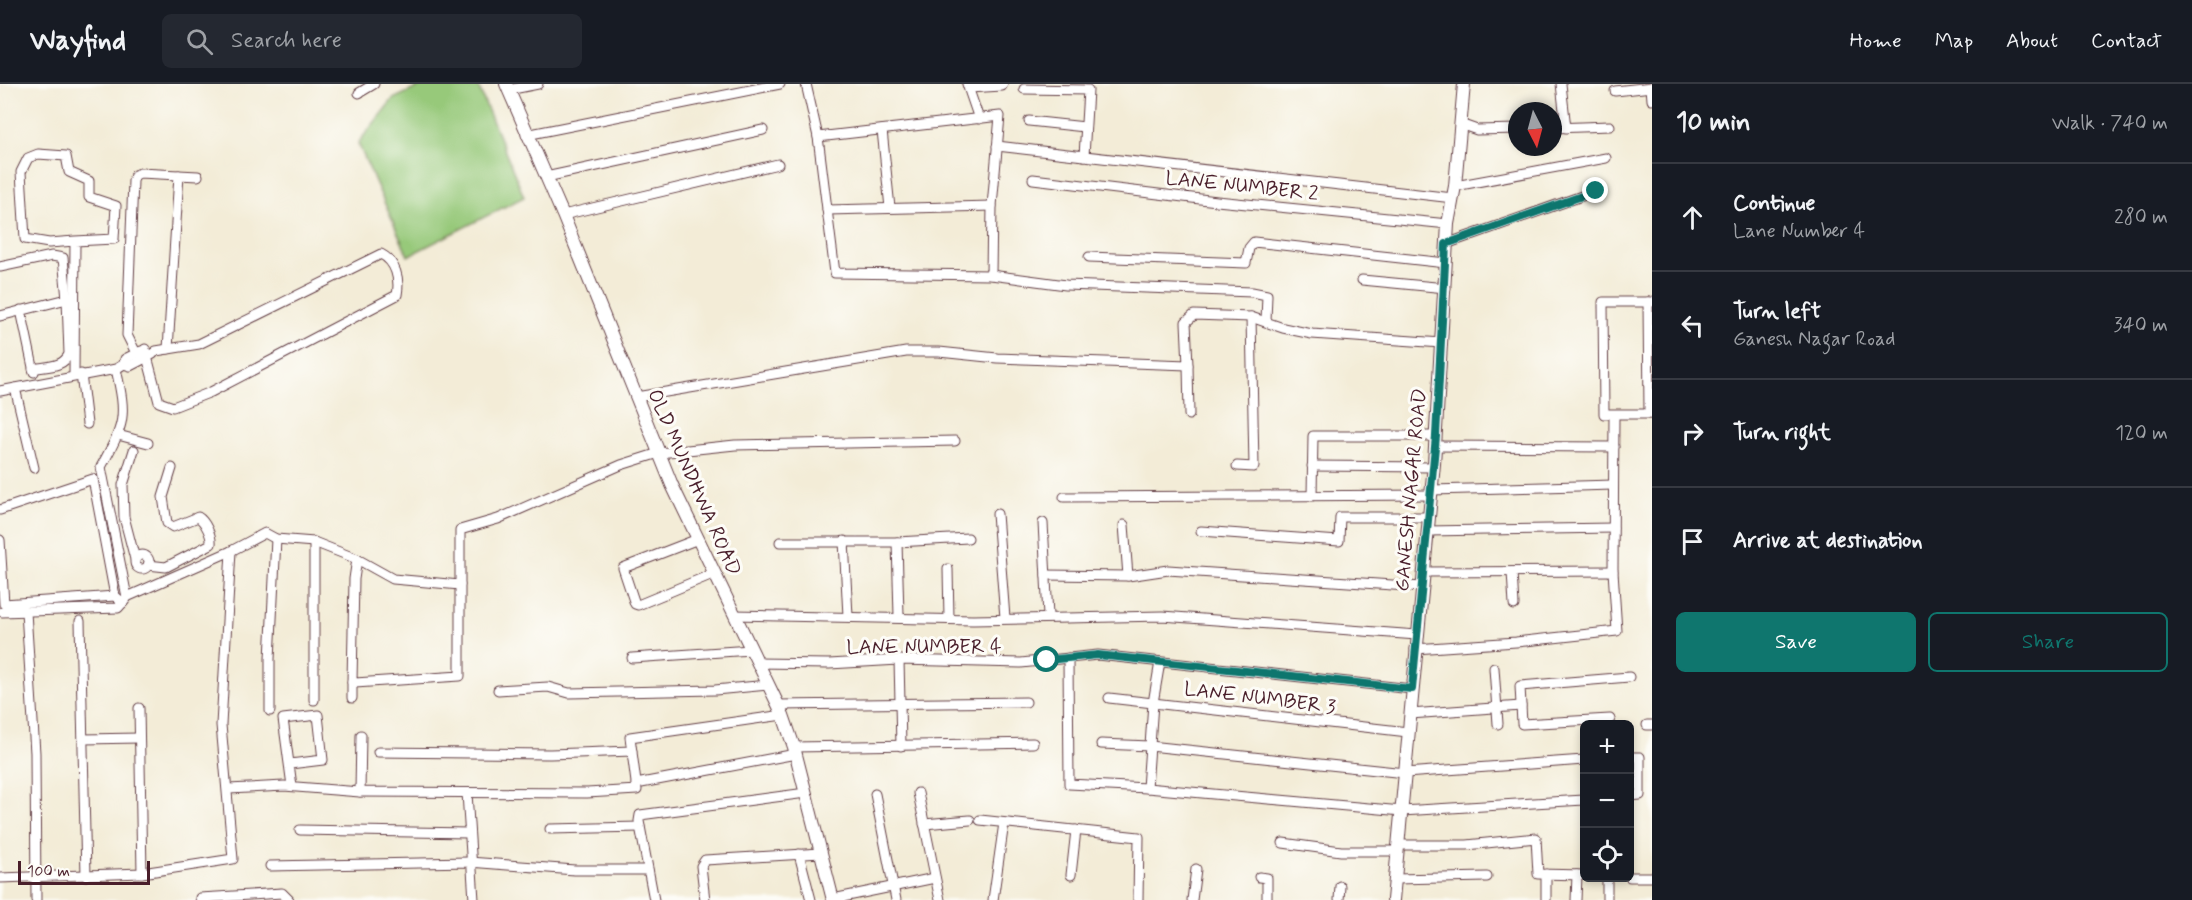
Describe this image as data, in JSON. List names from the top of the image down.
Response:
{
  "streets": {
    "street": [
      "LANE NUMBER 2",
      "OLD MUNDHWA ROAD",
      "GANESH NAGAR ROAD",
      "LANE NUMBER 4",
      "LANE NUMBER 3"
    ]
  },
  "crossings": [
    ["LANE NUMBER 2", "GANESH NAGAR ROAD"],
    ["OLD MUNDHWA ROAD", "LANE NUMBER 4"],
    ["GANESH NAGAR ROAD", "LANE NUMBER 4"],
    ["GANESH NAGAR ROAD", "LANE NUMBER 3"]
  ],
  "scale_bar": "100 m",
  "north": "bottom",
  "page": {
    "header": "Wayfind",
    "search": "Search here",
    "nav": [
      "Home",
      "Map",
      "About",
      "Contact"
    ],
    "heading": ["10 min", "Walk · 740 m"],
    "list": [
      ["Continue", "Lane Number 4", "280 m"],
      ["Turn left", "Ganesh Nagar Road", "340 m"],
      ["Turn right", "120 m"],
      "Arrive at destination"
    ],
    "buttons": ["Save", "Share"],
    "map_buttons": ["+", "−"],
    "scale": "100 m"
  }
}
